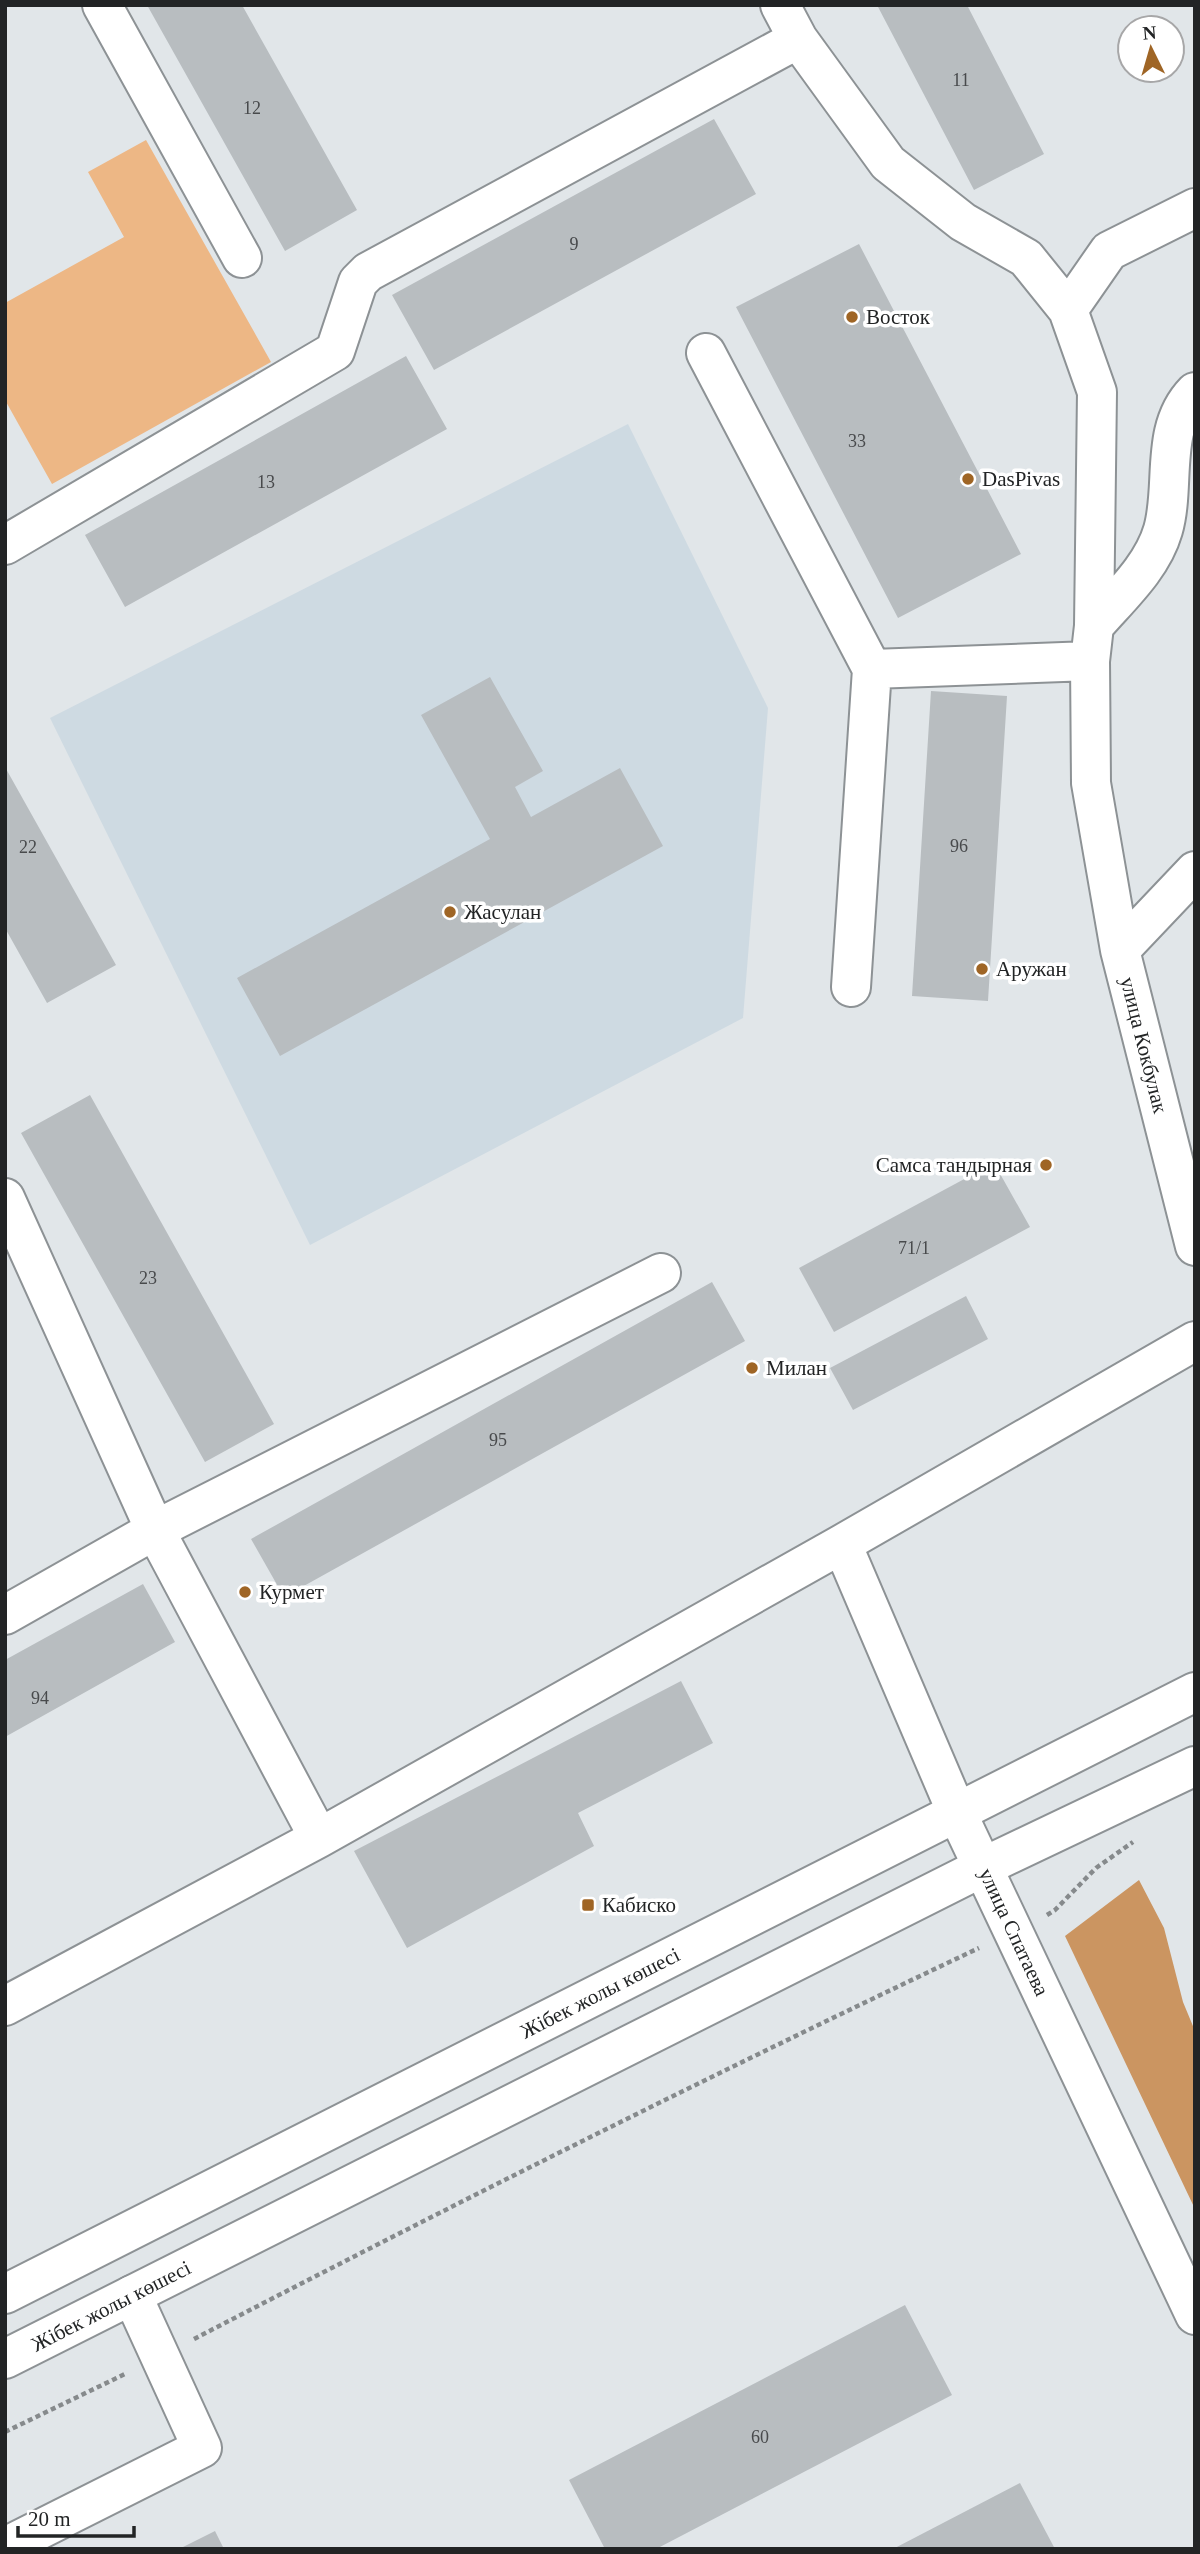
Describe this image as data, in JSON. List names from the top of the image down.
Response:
{
  "streets": {
    "main road": ["улица Кокбулак", "улица Спатаева", "Жібек жолы көшесі"]
  },
  "crossings": [
    ["улица Спатаева", "Жібек жолы көшесі"]
  ],
  "places": {
    "other": [
      "Восток",
      "DasPivas",
      "Жасулан",
      "Аружан",
      "Самса тандырная",
      "Милан",
      "Курмет"
    ],
    "transit": ["Кабиско"]
  },
  "house_numbers": [
    "11",
    "12",
    "9",
    "33",
    "13",
    "96",
    "22",
    "71/1",
    "23",
    "95",
    "94",
    "60"
  ],
  "scale_bar": "20 m",
  "north": "top"
}
